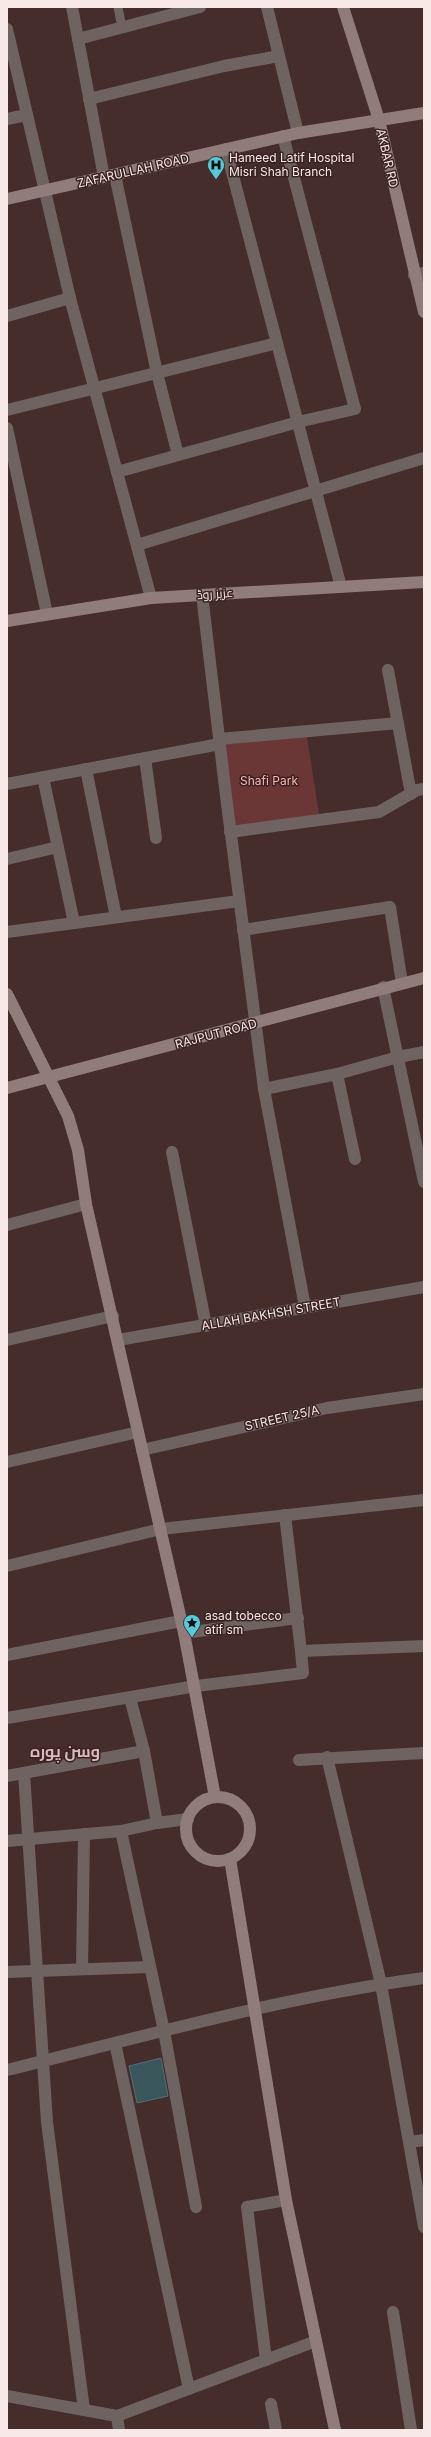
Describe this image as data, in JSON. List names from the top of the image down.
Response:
{
  "streets": {
    "street": [
      "AKBAR RD",
      "ZAFARULLAH ROAD",
      "عزیز روڈ",
      "RAJPUT ROAD",
      "ALLAH BAKHSH STREET",
      "STREET 25/A"
    ]
  },
  "crossings": [
    ["AKBAR RD", "ZAFARULLAH ROAD"]
  ],
  "districts": ["وسن پورہ"],
  "parks": ["Shafi Park"],
  "places": {
    "hospital": ["Hameed Latif Hospital Misri Shah Branch"],
    "place": ["asad tobecco atif sm"]
  }
}
